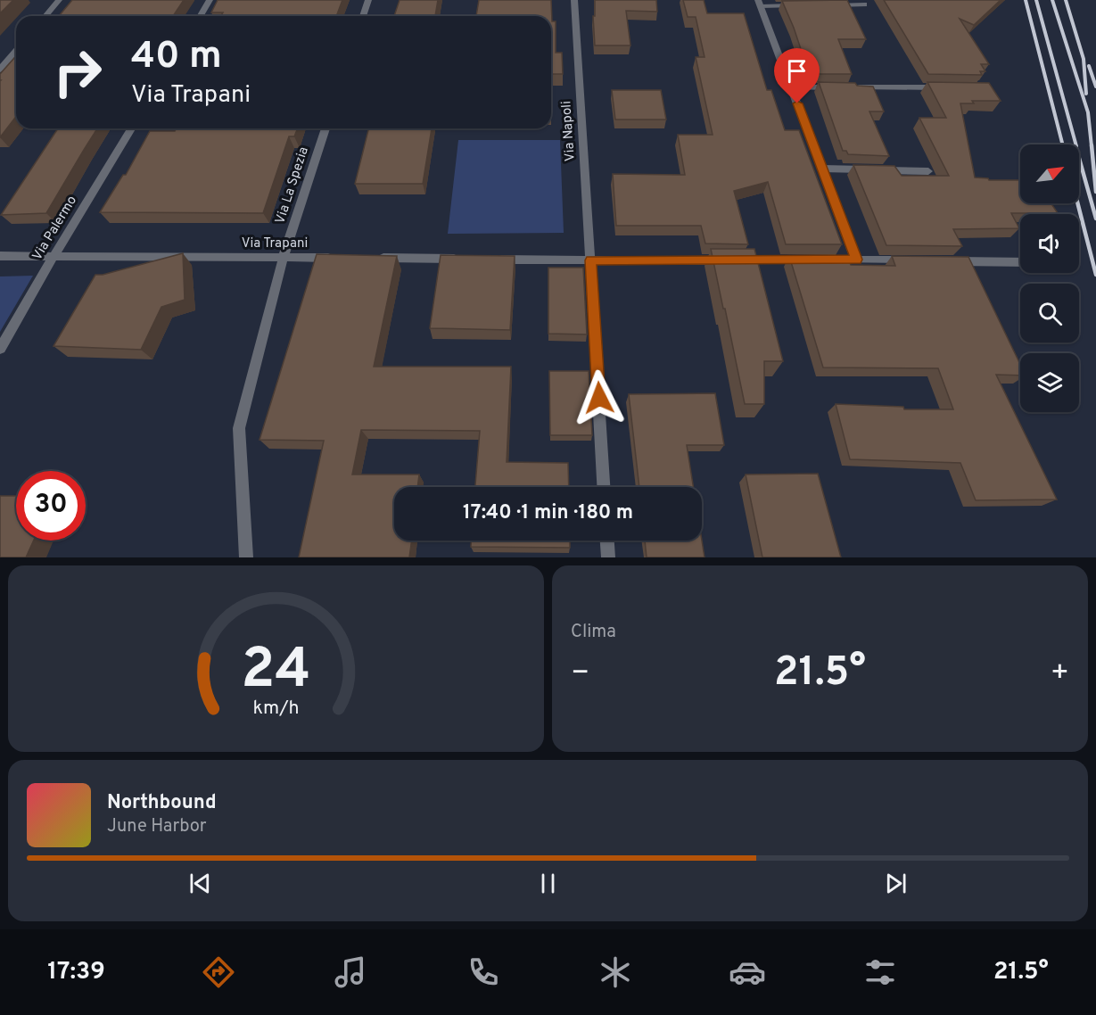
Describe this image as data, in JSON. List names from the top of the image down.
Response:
{
  "streets": {
    "street": [
      "Via Napoli",
      "Via La Spezia",
      "Via Palermo",
      "Via Trapani"
    ]
  },
  "crossings": [
    ["Via La Spezia", "Via Trapani"],
    ["Via Palermo", "Via Trapani"]
  ],
  "north": "top right",
  "page": {
    "turn": ["40 m", "Via Trapani"],
    "limit": "30",
    "trip": "17:40 · 1 min · 180 m",
    "tile": "Clima",
    "heat": ["−", "21.5°", "+"],
    "song": ["Northbound", "June Harbor"],
    "tabs": ["17:39", "21.5°"],
    "gauge": ["24", "km/h"]
  }
}
